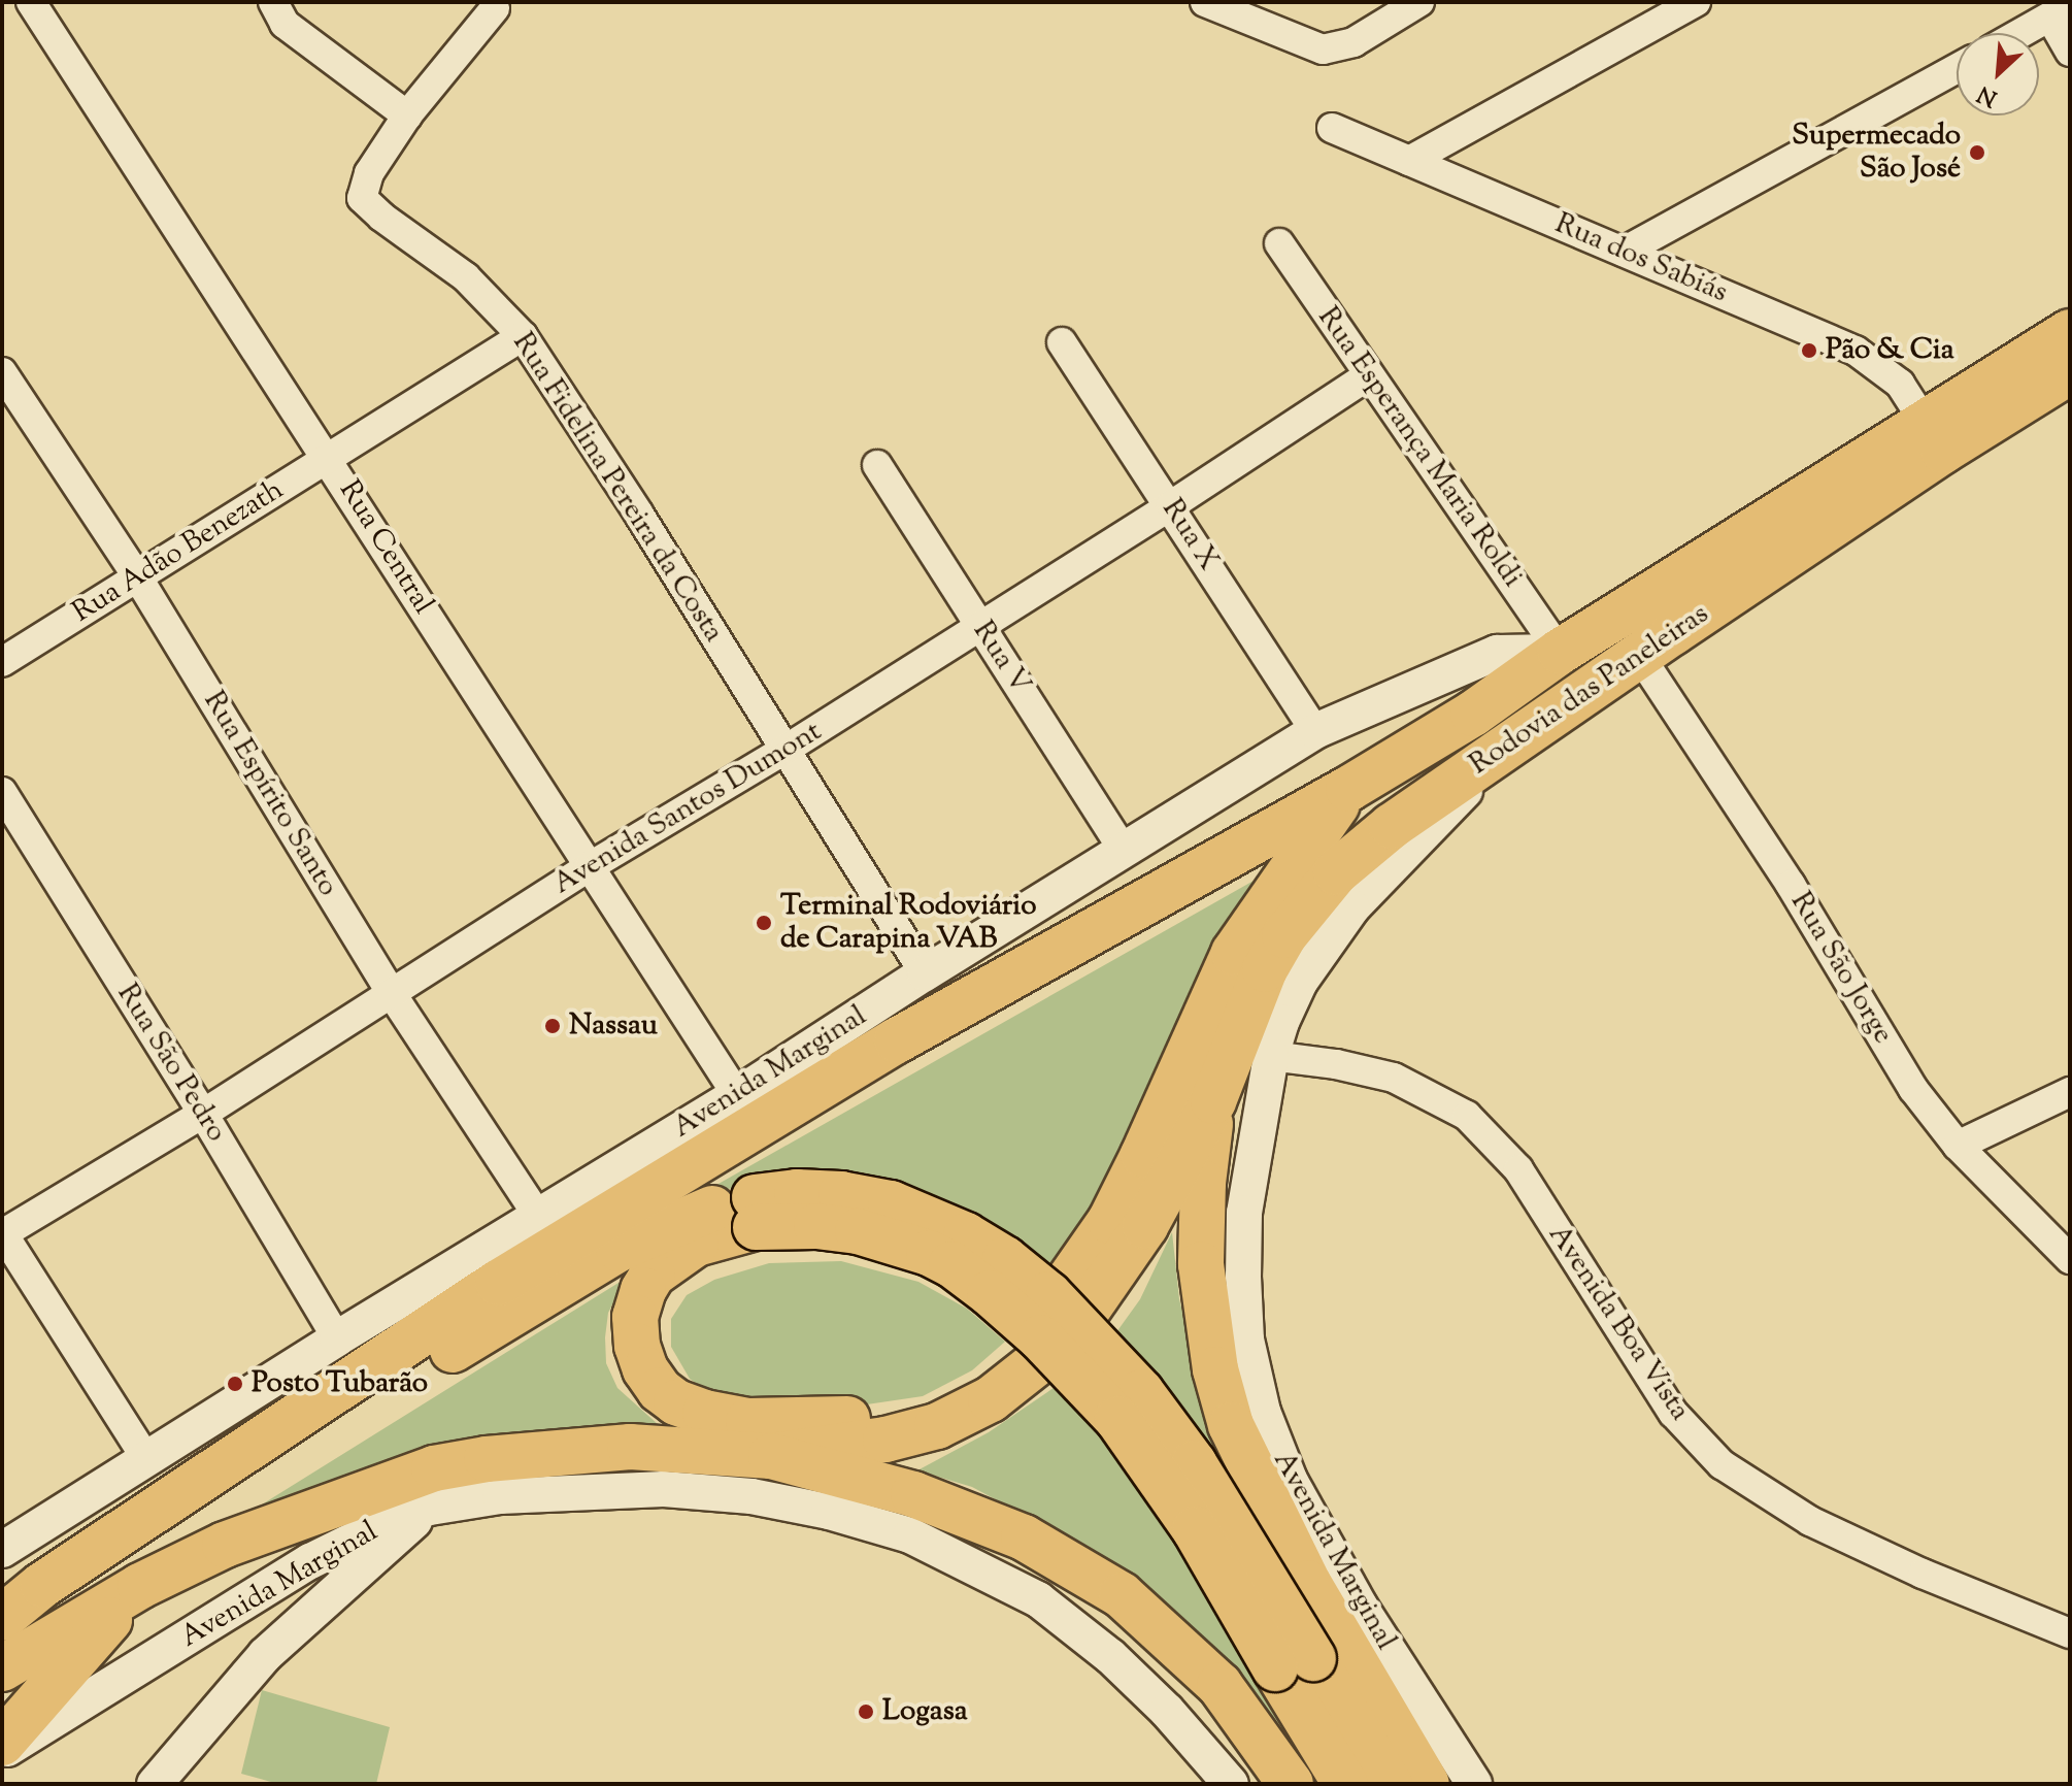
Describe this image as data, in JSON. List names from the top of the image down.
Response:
{
  "streets": {
    "main road": ["Rodovia das Paneleiras"],
    "street": [
      "Rua dos Sabiás",
      "Rua Esperança Maria Roldi",
      "Rua Fidelina Pereira da Costa",
      "Rua X",
      "Rua Central",
      "Rua Adão Benezath",
      "Rua V",
      "Rua Espírito Santo",
      "Avenida Santos Dumont",
      "Rua São Jorge",
      "Rua São Pedro",
      "Avenida Marginal",
      "Avenida Boa Vista"
    ]
  },
  "crossings": [
    ["Rua dos Sabiás", "Rodovia das Paneleiras"],
    ["Rua Esperança Maria Roldi", "Rodovia das Paneleiras"],
    ["Rua Esperança Maria Roldi", "Avenida Santos Dumont"],
    ["Rua Esperança Maria Roldi", "Avenida Marginal"],
    ["Rua Fidelina Pereira da Costa", "Rua Adão Benezath"],
    ["Rua Fidelina Pereira da Costa", "Avenida Santos Dumont"],
    ["Rua Fidelina Pereira da Costa", "Avenida Marginal"],
    ["Rua X", "Avenida Santos Dumont"],
    ["Rua X", "Avenida Marginal"],
    ["Rua Central", "Rua Adão Benezath"],
    ["Rua Central", "Avenida Santos Dumont"],
    ["Rua Central", "Avenida Marginal"],
    ["Rua Adão Benezath", "Rua Espírito Santo"],
    ["Rua V", "Avenida Santos Dumont"],
    ["Rua V", "Avenida Marginal"],
    ["Rodovia das Paneleiras", "Rua São Jorge"],
    ["Rodovia das Paneleiras", "Avenida Marginal"],
    ["Rua Espírito Santo", "Avenida Santos Dumont"],
    ["Rua Espírito Santo", "Avenida Marginal"],
    ["Avenida Santos Dumont", "Rua São Pedro"],
    ["Rua São Pedro", "Avenida Marginal"],
    ["Avenida Marginal", "Avenida Boa Vista"]
  ],
  "places": [
    "Supermecado São José",
    "Pão & Cia",
    "Terminal Rodoviário de Carapina VAB",
    "Nassau",
    "Posto Tubarão",
    "Logasa"
  ],
  "north": "bottom left"
}
